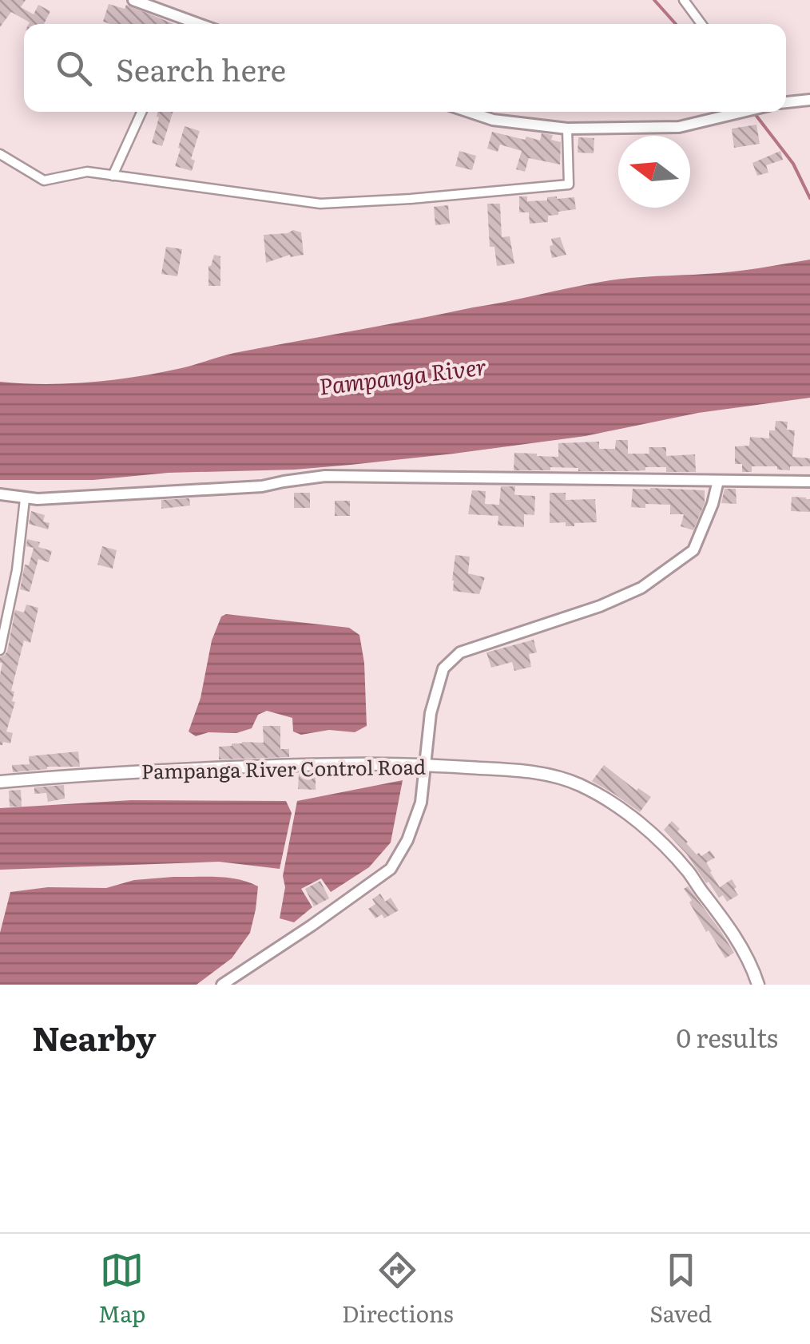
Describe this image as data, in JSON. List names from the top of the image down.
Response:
{
  "streets": {
    "main road": ["Pampanga River Control Road"]
  },
  "water": ["Pampanga River"],
  "north": "left",
  "page": {
    "search": "Search here",
    "heading": ["Nearby", "0 results"],
    "nav": ["Map", "Directions", "Saved"]
  }
}
